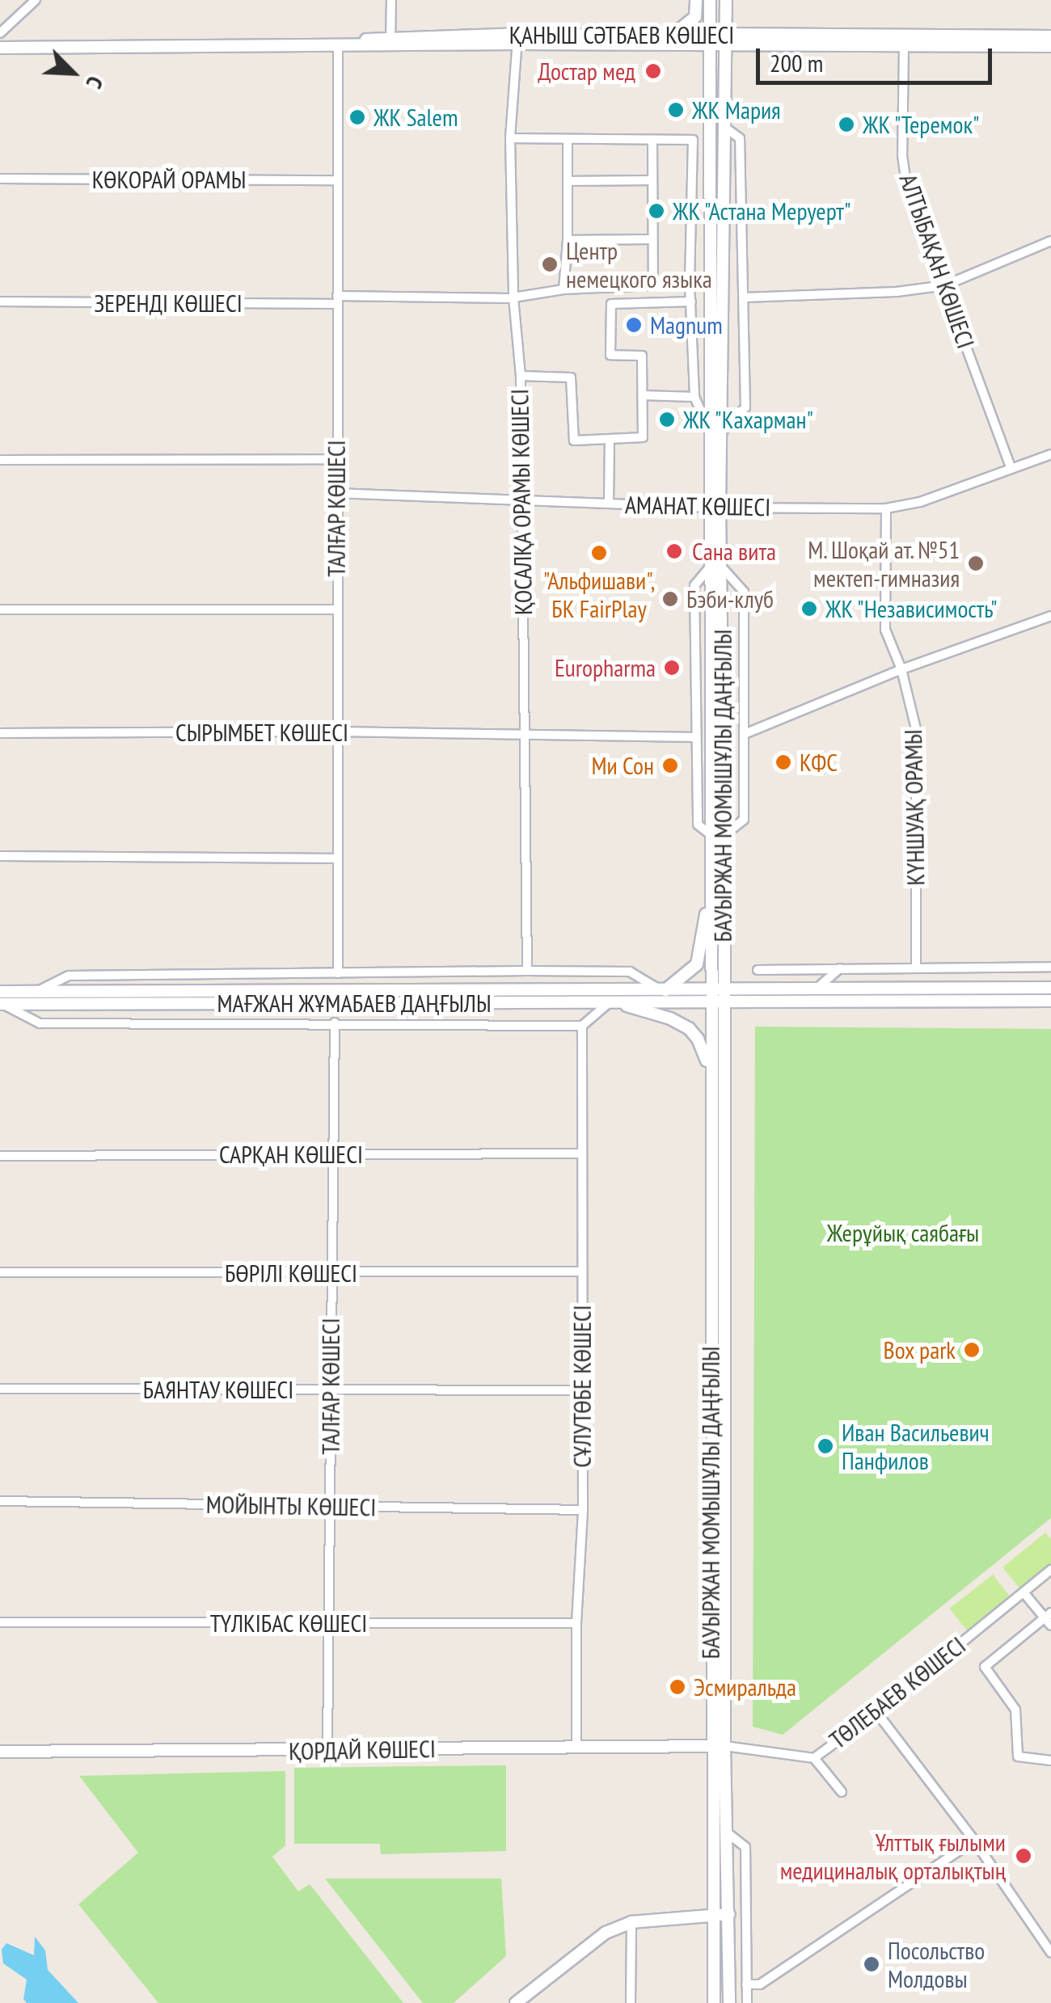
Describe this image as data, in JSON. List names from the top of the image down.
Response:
{
  "streets": {
    "main road": [
      "ҚАНЫШ СӘТБАЕВ КӨШЕСІ",
      "БАУЫРЖАН МОМЫШҰЛЫ ДАҢҒЫЛЫ",
      "МАҒЖАН ЖҰМАБАЕВ ДАҢҒЫЛЫ",
      "ҚОРДАЙ КӨШЕСІ"
    ],
    "street": [
      "КӨКОРАЙ ОРАМЫ",
      "АЛТЫБАҚАН КӨШЕСІ",
      "ЗЕРЕНДІ КӨШЕСІ",
      "ҚОСАЛҚА ОРАМЫ КӨШЕСІ",
      "АМАНАТ КӨШЕСІ",
      "ТАЛҒАР КӨШЕСІ",
      "СЫРЫМБЕТ КӨШЕСІ",
      "КҮНШУАҚ ОРАМЫ",
      "САРҚАН КӨШЕСІ",
      "БӨРІЛІ КӨШЕСІ",
      "СҰЛУТӨБЕ КӨШЕСІ",
      "БАЯНТАУ КӨШЕСІ",
      "МОЙЫНТЫ КӨШЕСІ",
      "ТҮЛКІБАС КӨШЕСІ",
      "ТӨЛЕБАЕВ КӨШЕСІ"
    ]
  },
  "crossings": [
    ["ҚАНЫШ СӘТБАЕВ КӨШЕСІ", "АЛТЫБАҚАН КӨШЕСІ"],
    ["ҚАНЫШ СӘТБАЕВ КӨШЕСІ", "ҚОСАЛҚА ОРАМЫ КӨШЕСІ"],
    ["ҚАНЫШ СӘТБАЕВ КӨШЕСІ", "ТАЛҒАР КӨШЕСІ"],
    ["ҚАНЫШ СӘТБАЕВ КӨШЕСІ", "БАУЫРЖАН МОМЫШҰЛЫ ДАҢҒЫЛЫ"],
    ["КӨКОРАЙ ОРАМЫ", "ТАЛҒАР КӨШЕСІ"],
    ["АЛТЫБАҚАН КӨШЕСІ", "АМАНАТ КӨШЕСІ"],
    ["ЗЕРЕНДІ КӨШЕСІ", "ҚОСАЛҚА ОРАМЫ КӨШЕСІ"],
    ["ЗЕРЕНДІ КӨШЕСІ", "ТАЛҒАР КӨШЕСІ"],
    ["ҚОСАЛҚА ОРАМЫ КӨШЕСІ", "АМАНАТ КӨШЕСІ"],
    ["ҚОСАЛҚА ОРАМЫ КӨШЕСІ", "СЫРЫМБЕТ КӨШЕСІ"],
    ["ҚОСАЛҚА ОРАМЫ КӨШЕСІ", "МАҒЖАН ЖҰМАБАЕВ ДАҢҒЫЛЫ"],
    ["АМАНАТ КӨШЕСІ", "ТАЛҒАР КӨШЕСІ"],
    ["АМАНАТ КӨШЕСІ", "БАУЫРЖАН МОМЫШҰЛЫ ДАҢҒЫЛЫ"],
    ["АМАНАТ КӨШЕСІ", "КҮНШУАҚ ОРАМЫ"],
    ["ТАЛҒАР КӨШЕСІ", "СЫРЫМБЕТ КӨШЕСІ"],
    ["ТАЛҒАР КӨШЕСІ", "МАҒЖАН ЖҰМАБАЕВ ДАҢҒЫЛЫ"],
    ["ТАЛҒАР КӨШЕСІ", "САРҚАН КӨШЕСІ"],
    ["ТАЛҒАР КӨШЕСІ", "БӨРІЛІ КӨШЕСІ"],
    ["ТАЛҒАР КӨШЕСІ", "БАЯНТАУ КӨШЕСІ"],
    ["ТАЛҒАР КӨШЕСІ", "МОЙЫНТЫ КӨШЕСІ"],
    ["ТАЛҒАР КӨШЕСІ", "ТҮЛКІБАС КӨШЕСІ"],
    ["ТАЛҒАР КӨШЕСІ", "ҚОРДАЙ КӨШЕСІ"],
    ["БАУЫРЖАН МОМЫШҰЛЫ ДАҢҒЫЛЫ", "МАҒЖАН ЖҰМАБАЕВ ДАҢҒЫЛЫ"],
    ["БАУЫРЖАН МОМЫШҰЛЫ ДАҢҒЫЛЫ", "ТӨЛЕБАЕВ КӨШЕСІ"],
    ["БАУЫРЖАН МОМЫШҰЛЫ ДАҢҒЫЛЫ", "ҚОРДАЙ КӨШЕСІ"],
    ["САРҚАН КӨШЕСІ", "СҰЛУТӨБЕ КӨШЕСІ"],
    ["БӨРІЛІ КӨШЕСІ", "СҰЛУТӨБЕ КӨШЕСІ"],
    ["СҰЛУТӨБЕ КӨШЕСІ", "БАЯНТАУ КӨШЕСІ"],
    ["СҰЛУТӨБЕ КӨШЕСІ", "МОЙЫНТЫ КӨШЕСІ"],
    ["СҰЛУТӨБЕ КӨШЕСІ", "ТҮЛКІБАС КӨШЕСІ"],
    ["СҰЛУТӨБЕ КӨШЕСІ", "ҚОРДАЙ КӨШЕСІ"],
    ["ТӨЛЕБАЕВ КӨШЕСІ", "ҚОРДАЙ КӨШЕСІ"]
  ],
  "parks": ["Жерұйық саябағы"],
  "places": [
    "Достар мед",
    "ЖК Мария",
    "ЖК Salem",
    "ЖК \"Теремок\"",
    "ЖК \"Астана Меруерт\"",
    "Центр немецкого языка",
    "Magnum",
    "ЖК \"Кахарман\"",
    "Сана вита",
    "\"Альфишави\", БК FairPlay",
    "М. Шоқай ат. №51 мектеп-гимназия",
    "Бэби-клуб",
    "ЖК \"Независимость\"",
    "Europharma",
    "КФС",
    "Ми Сон",
    "Box park",
    "Иван Васильевич Панфилов",
    "Эсмиральда",
    "Ұлттық ғылыми медициналық орталықтың",
    "Посольство Молдовы"
  ],
  "scale_bar": "200 m",
  "north": "bottom right"
}
